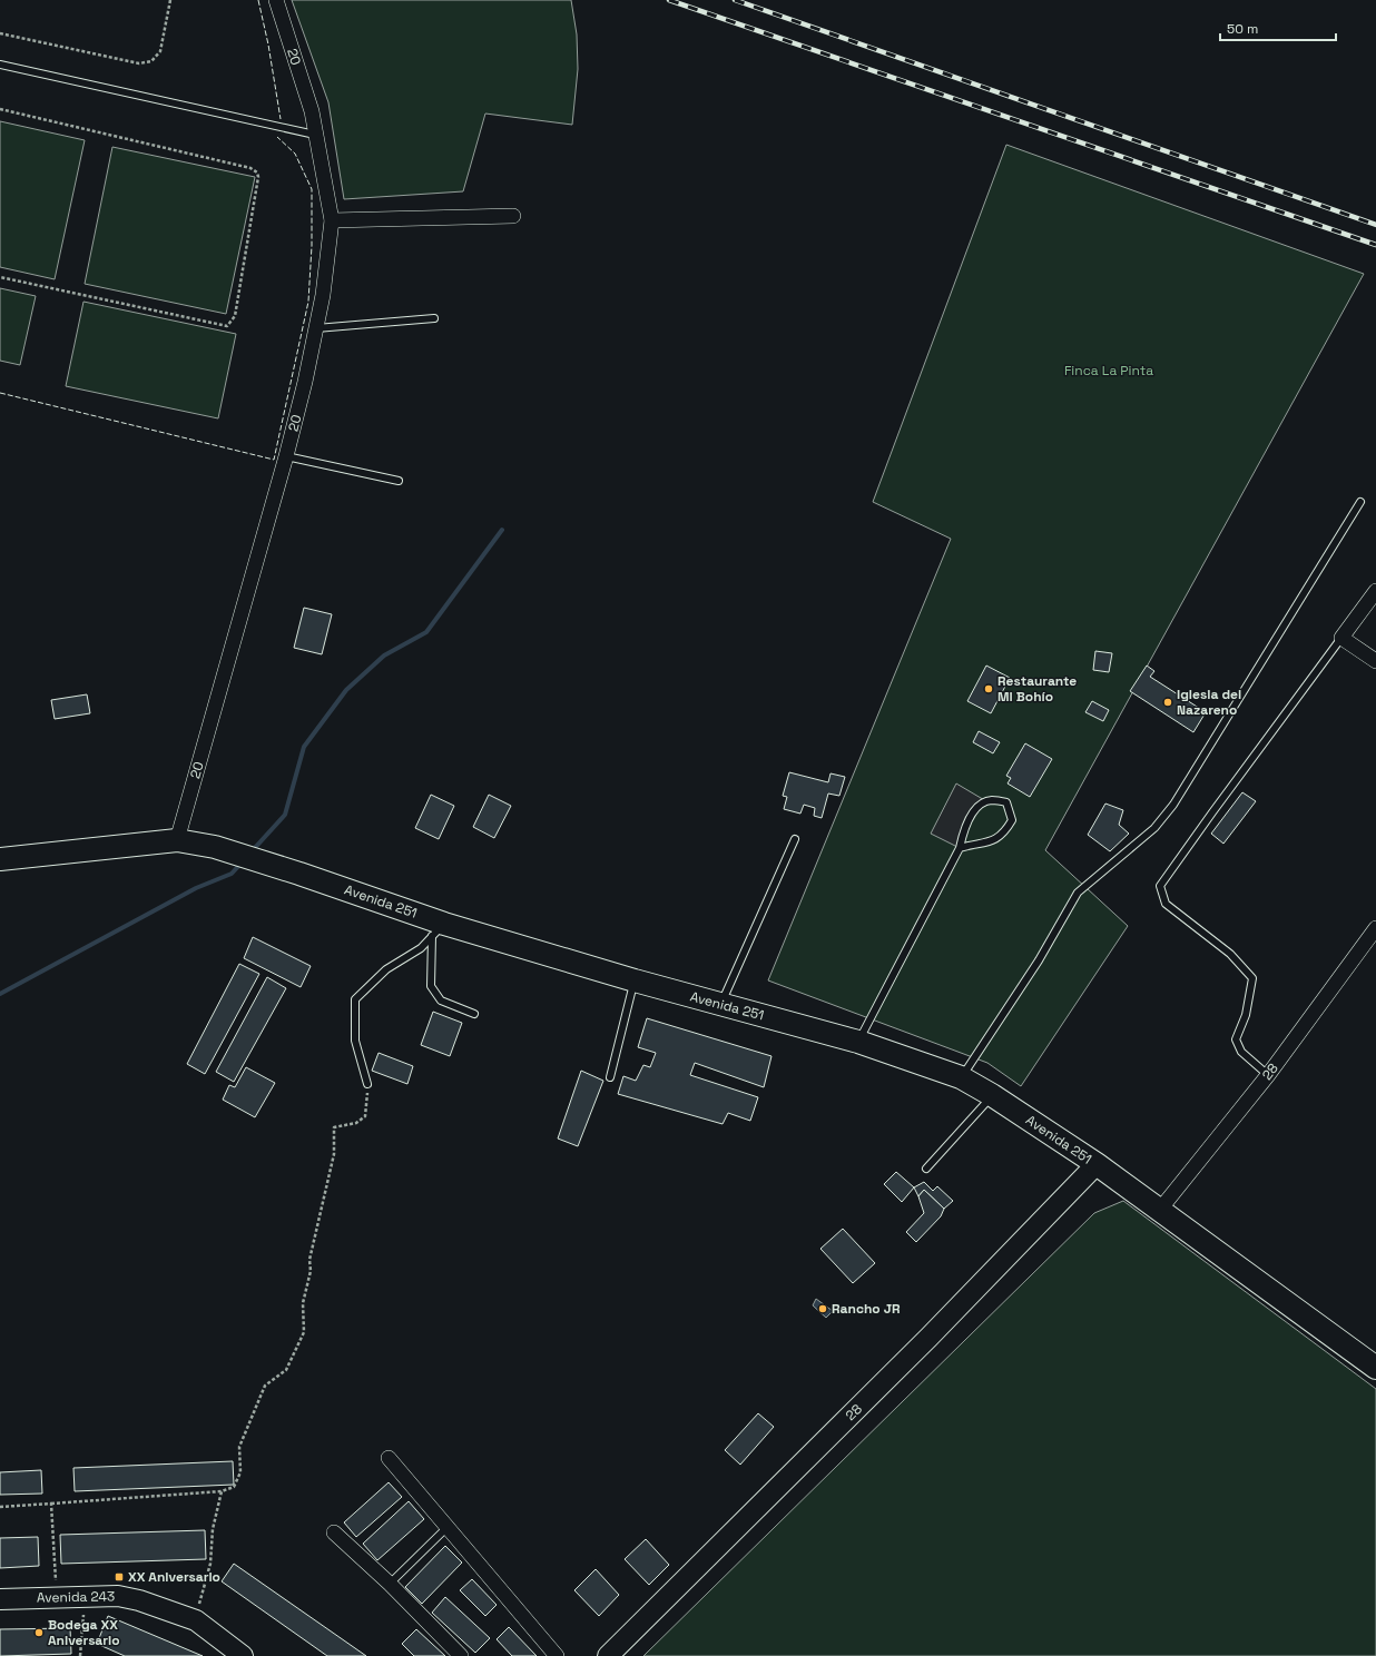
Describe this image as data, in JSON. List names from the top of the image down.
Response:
{
  "streets": {
    "main road": ["Avenida 251"],
    "street": ["20", "28", "Avenida 243"]
  },
  "crossings": [
    ["20", "Avenida 251"],
    ["Avenida 251", "28"]
  ],
  "parks": ["Finca La Pinta"],
  "places": {
    "other": [
      "Restaurante Mi Bohío",
      "Iglesia del Nazareno",
      "Rancho JR",
      "Bodega XX Aniversario"
    ],
    "transit": ["XX Aniversario"]
  },
  "scale_bar": "50 m"
}
